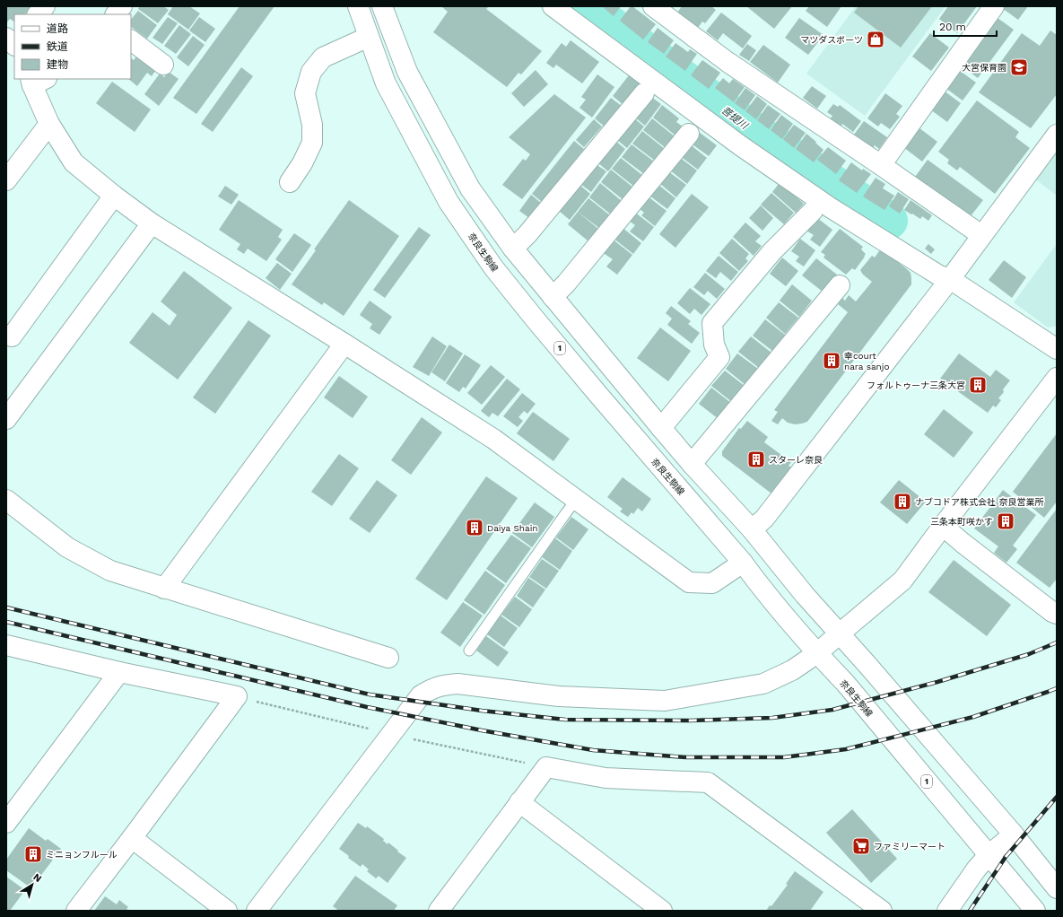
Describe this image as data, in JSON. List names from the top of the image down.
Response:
{
  "streets": {
    "street": ["奈良生駒線", "1"]
  },
  "water": ["菩提川"],
  "places": {
    "shop": ["マツダスポーツ"],
    "school or university": ["大宮保育園"],
    "building": [
      "幸court nara sanjo",
      "フォルトゥーナ三条大宮",
      "スターレ奈良",
      "ナブコドア株式会社 奈良営業所",
      "三条本町咲かす",
      "Daiya Shain",
      "ミニョンフルール"
    ],
    "supermarket": ["ファミリーマート"]
  },
  "legend": ["道路", "鉄道", "建物"],
  "scale_bar": "20 m",
  "north": "top right"
}
